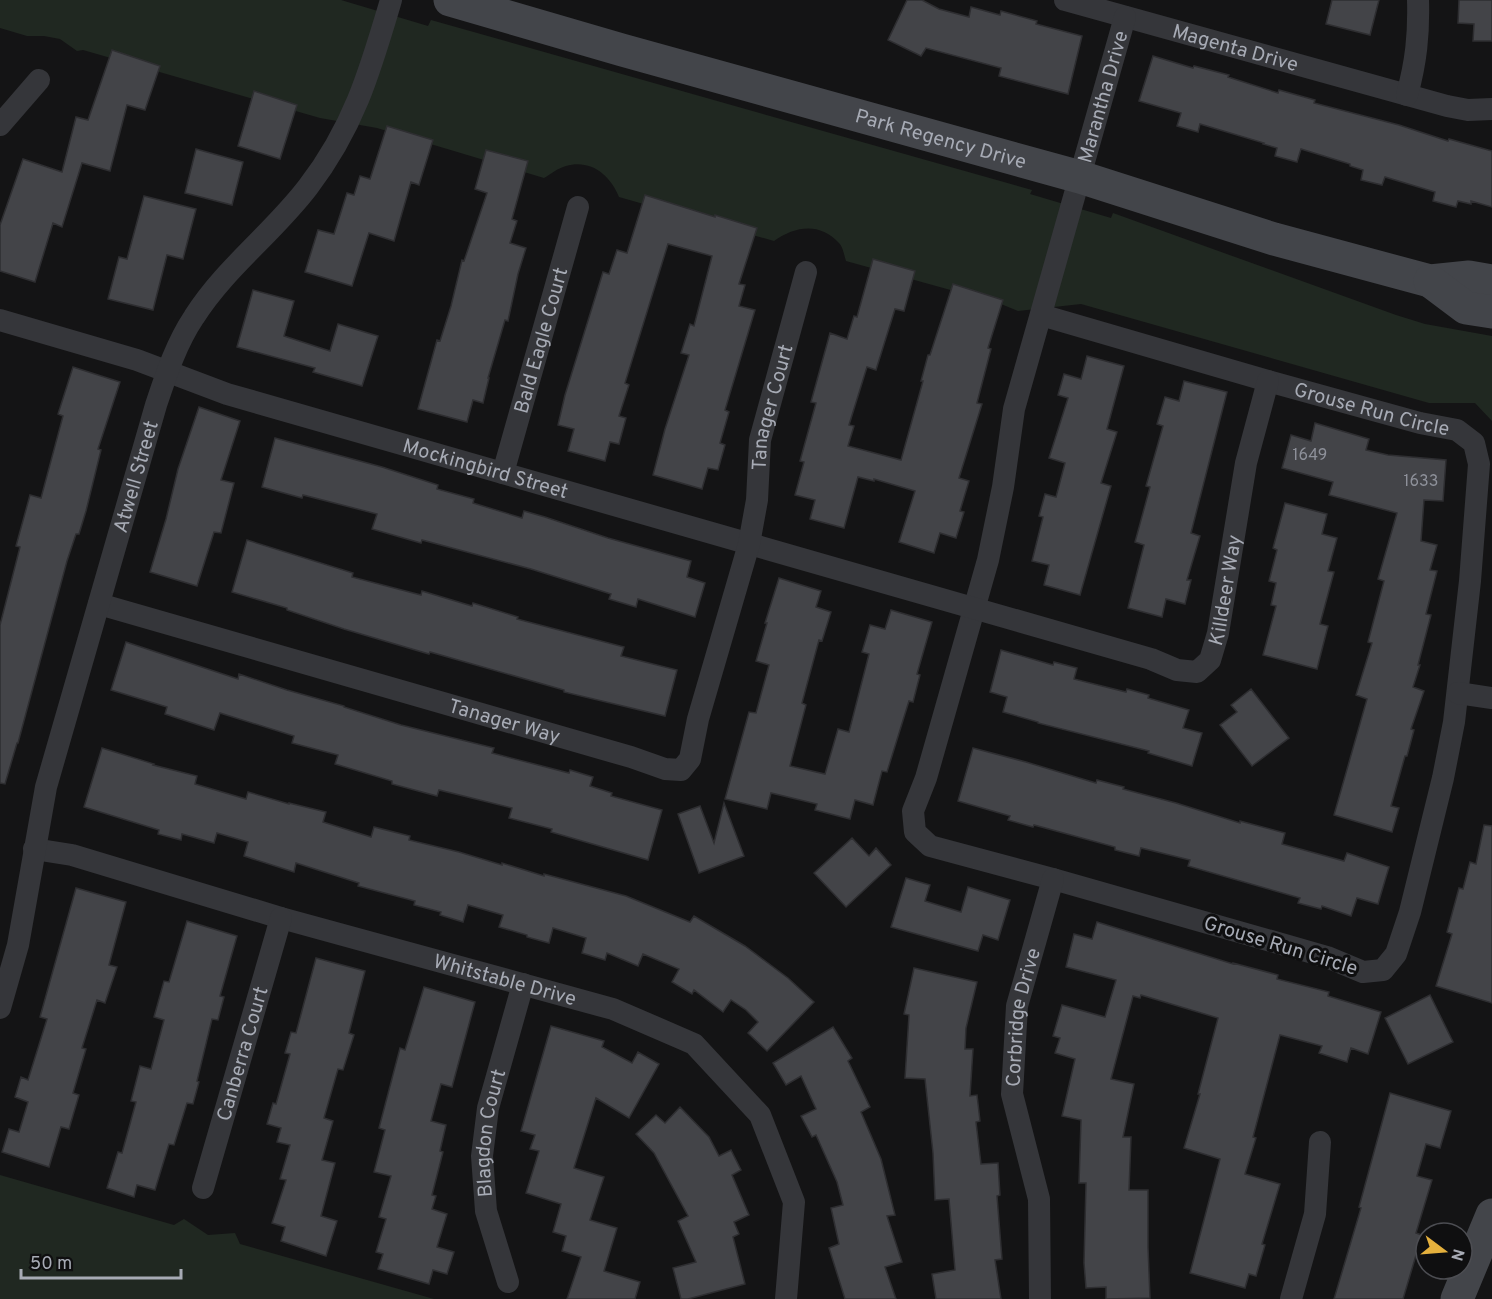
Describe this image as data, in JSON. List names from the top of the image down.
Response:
{
  "streets": {
    "street": [
      "Magenta Drive",
      "Marantha Drive",
      "Park Regency Drive",
      "Bald Eagle Court",
      "Tanager Court",
      "Grouse Run Circle",
      "Mockingbird Street",
      "Atwell Street",
      "Killdeer Way",
      "Tanager Way",
      "Whitstable Drive",
      "Corbridge Drive",
      "Canberra Court",
      "Blagdon Court"
    ]
  },
  "crossings": [
    ["Magenta Drive", "Marantha Drive"],
    ["Marantha Drive", "Park Regency Drive"],
    ["Marantha Drive", "Grouse Run Circle"],
    ["Park Regency Drive", "Grouse Run Circle"],
    ["Bald Eagle Court", "Mockingbird Street"],
    ["Tanager Court", "Mockingbird Street"],
    ["Tanager Court", "Tanager Way"],
    ["Grouse Run Circle", "Mockingbird Street"],
    ["Grouse Run Circle", "Killdeer Way"],
    ["Grouse Run Circle", "Corbridge Drive"],
    ["Mockingbird Street", "Atwell Street"],
    ["Mockingbird Street", "Killdeer Way"],
    ["Mockingbird Street", "Tanager Way"],
    ["Atwell Street", "Tanager Way"],
    ["Atwell Street", "Whitstable Drive"],
    ["Whitstable Drive", "Canberra Court"],
    ["Whitstable Drive", "Blagdon Court"]
  ],
  "house_numbers": ["1649", "1633"],
  "scale_bar": "50 m",
  "north": "right"
}
